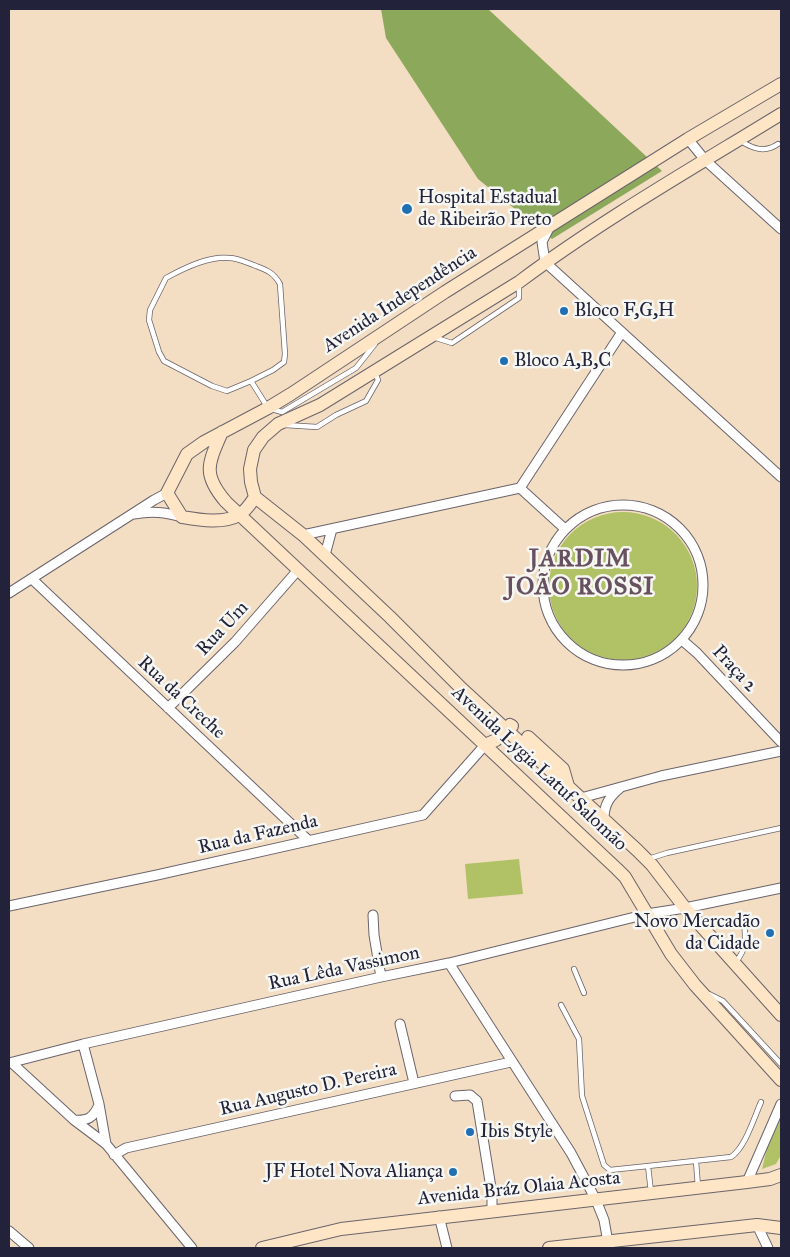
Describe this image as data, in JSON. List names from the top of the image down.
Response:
{
  "streets": {
    "main road": ["Avenida Independência", "Avenida Lygia Latuf Salomão", "Avenida Bráz Olaia Acosta"],
    "street": [
      "Rua Um",
      "Praça 2",
      "Rua da Creche",
      "Rua da Fazenda",
      "Rua Lêda Vassimon",
      "Rua Augusto D. Pereira"
    ]
  },
  "crossings": [
    ["Rua Um", "Rua da Creche"],
    ["Rua Um", "Avenida Lygia Latuf Salomão"],
    ["Rua da Creche", "Rua da Fazenda"],
    ["Avenida Lygia Latuf Salomão", "Rua da Fazenda"],
    ["Avenida Lygia Latuf Salomão", "Rua Lêda Vassimon"]
  ],
  "districts": ["JARDIM JOÃO ROSSI"],
  "places": [
    "Hospital Estadual de Ribeirão Preto",
    "Bloco F,G,H",
    "Bloco A,B,C",
    "Novo Mercadão da Cidade",
    "Ibis Style",
    "JF Hotel Nova Aliança"
  ]
}
